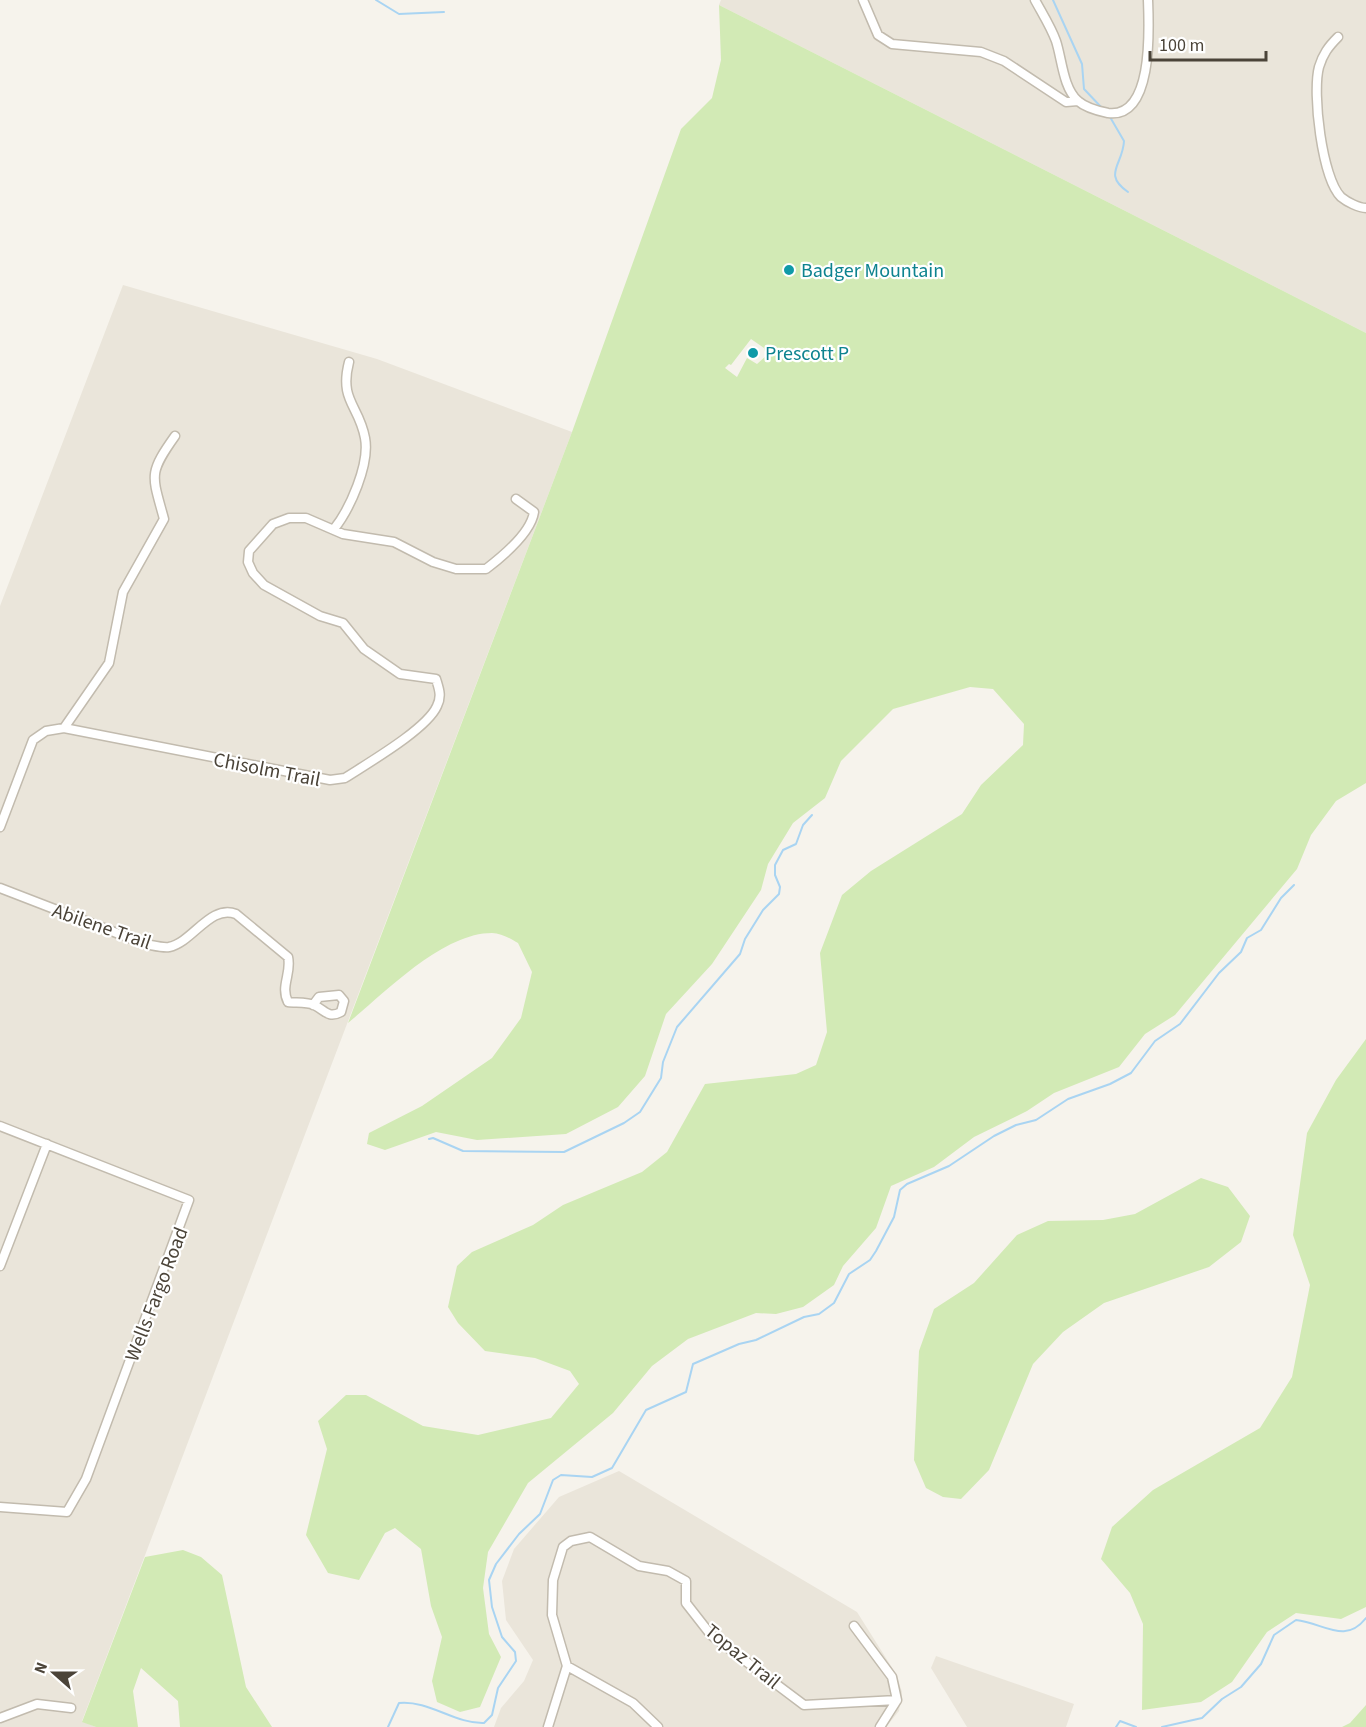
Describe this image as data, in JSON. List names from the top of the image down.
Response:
{
  "streets": {
    "street": [
      "Chisolm Trail",
      "Abilene Trail",
      "Wells Fargo Road",
      "Topaz Trail"
    ]
  },
  "places": ["Badger Mountain", "Prescott P"],
  "scale_bar": "100 m",
  "north": "left"
}
